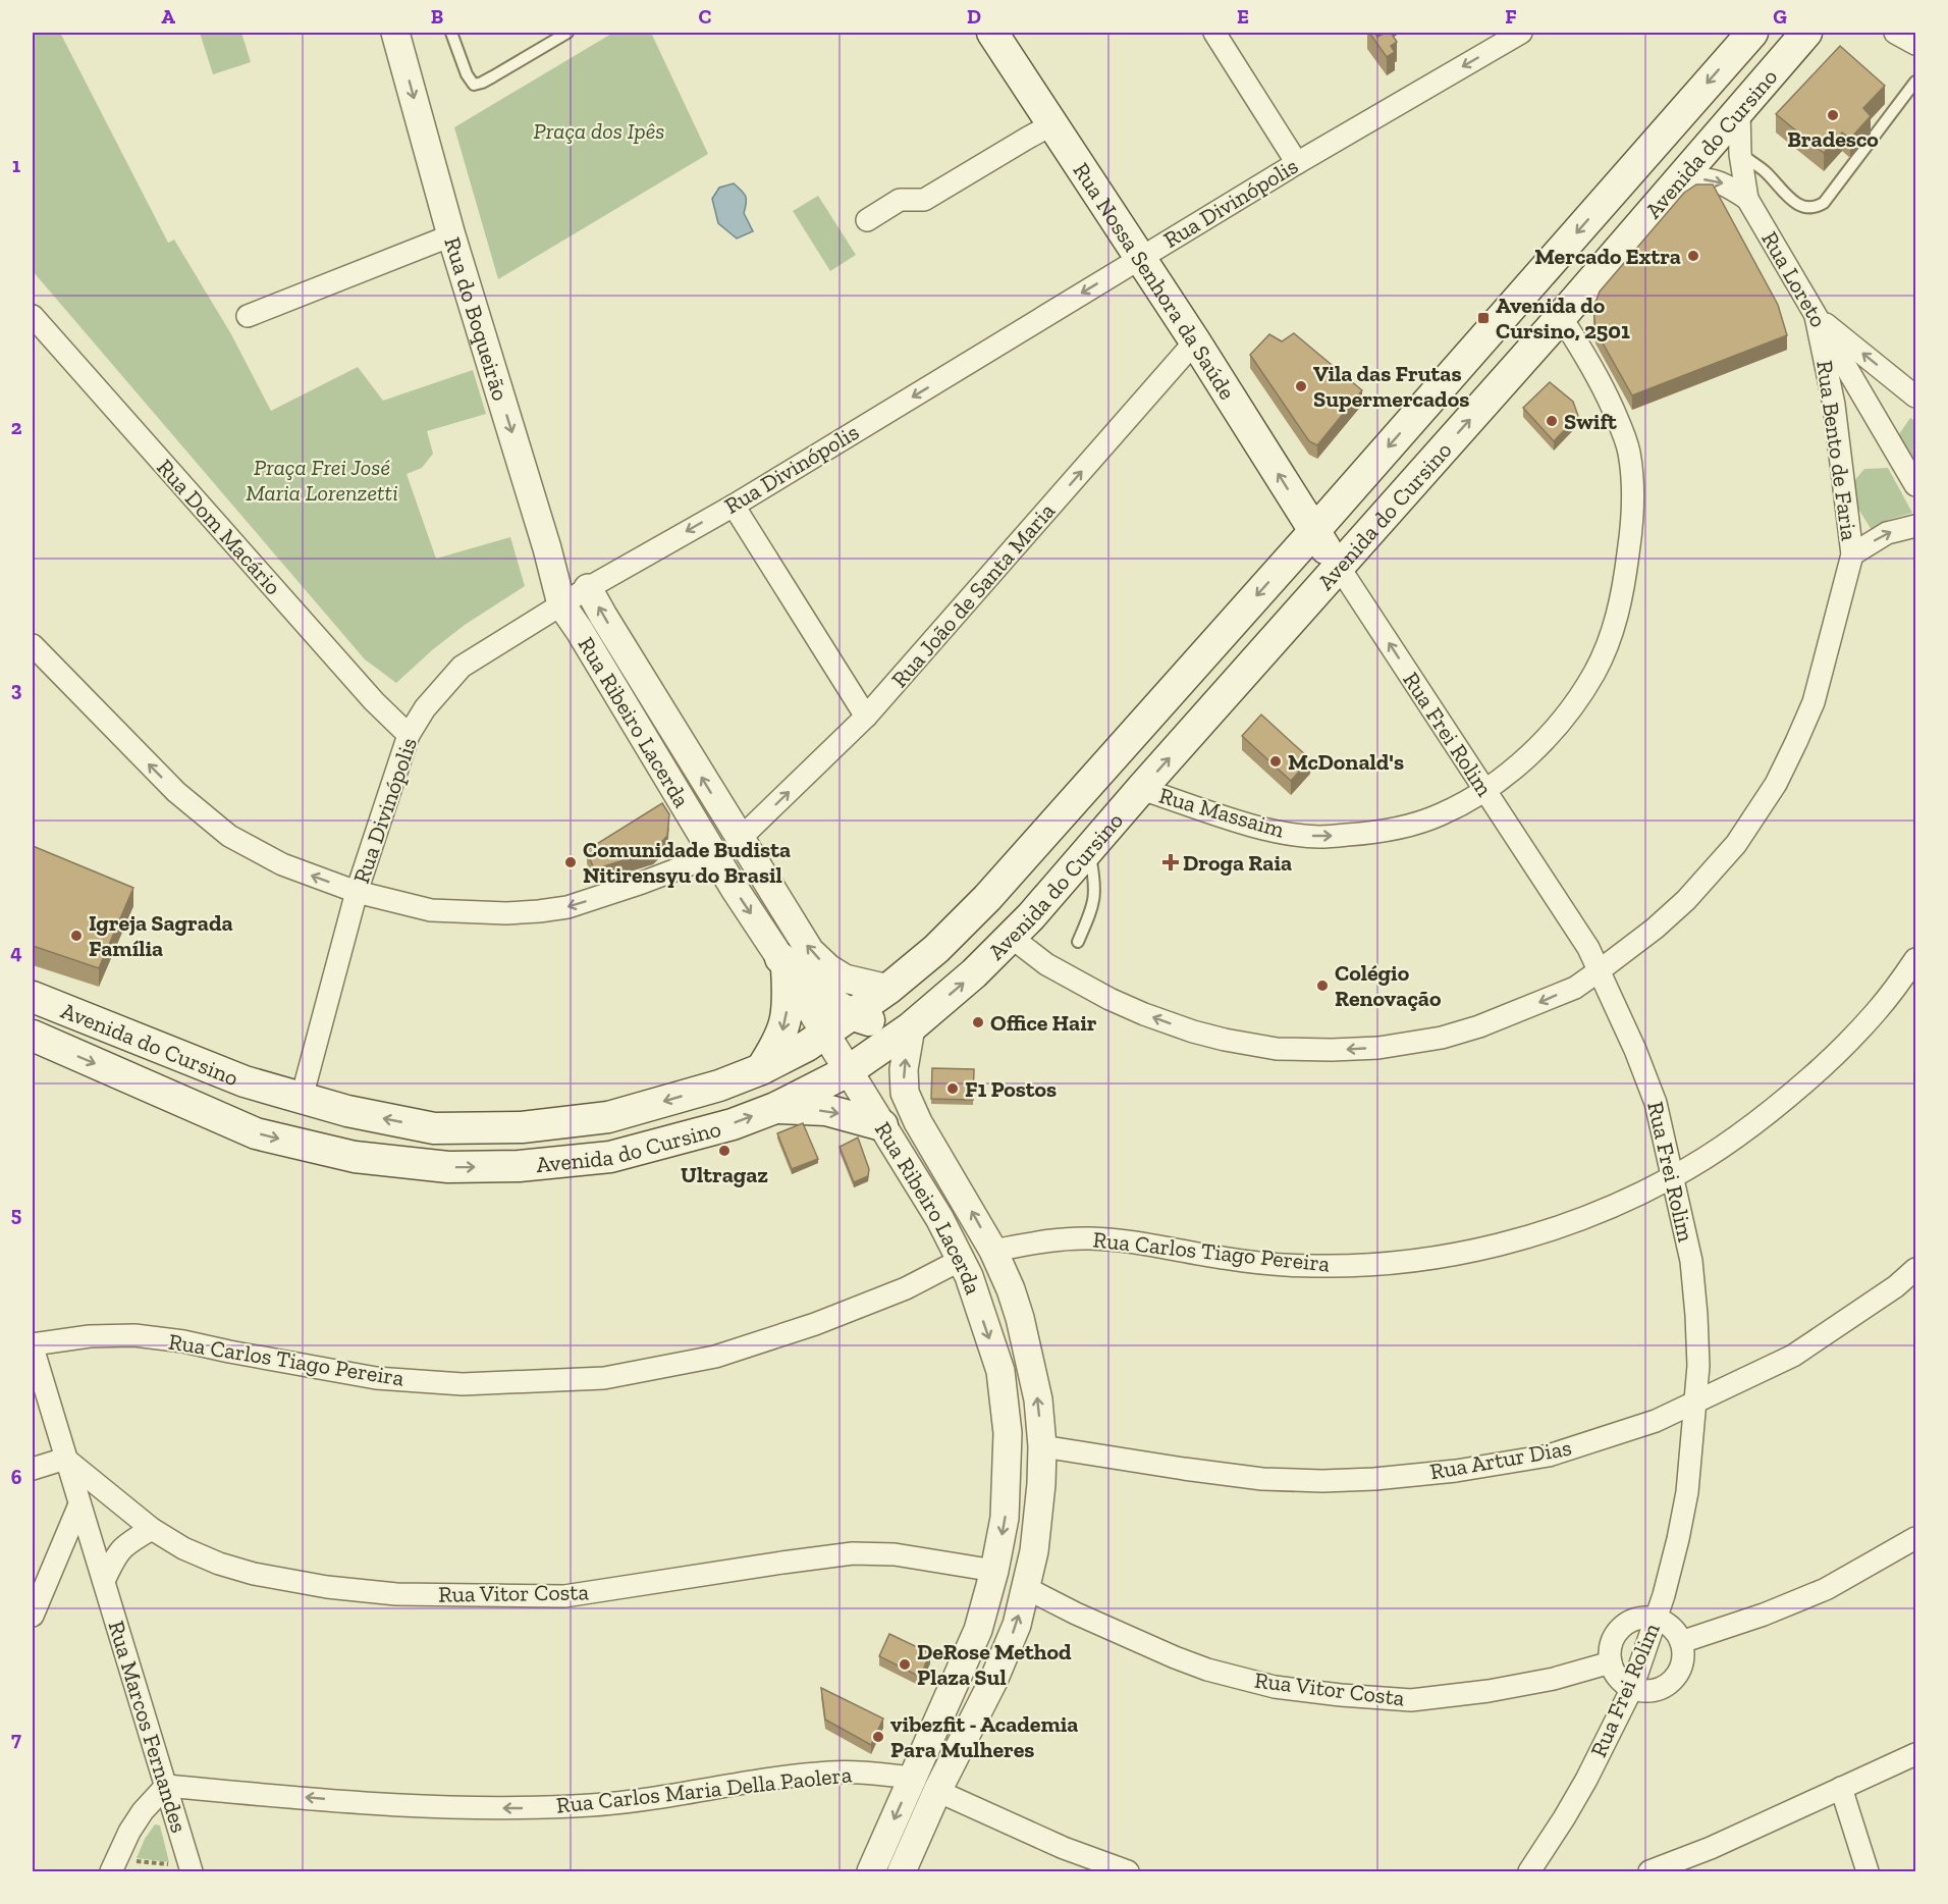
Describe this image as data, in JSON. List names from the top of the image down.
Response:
{
  "streets": {
    "main road": ["Avenida do Cursino", "Rua Nossa Senhora da Saúde", "Rua Frei Rolim"],
    "street": [
      "Rua Divinópolis",
      "Rua Loreto",
      "Rua do Boqueirão",
      "Rua Bento de Faria",
      "Rua Dom Macário",
      "Rua João de Santa Maria",
      "Rua Ribeiro Lacerda",
      "Rua Massaim",
      "Rua Carlos Tiago Pereira",
      "Rua Artur Dias",
      "Rua Vitor Costa",
      "Rua Marcos Fernandes",
      "Rua Carlos Maria Della Paolera"
    ]
  },
  "crossings": [
    ["Avenida do Cursino", "Rua Divinópolis"],
    ["Avenida do Cursino", "Rua Loreto"],
    ["Avenida do Cursino", "Rua Nossa Senhora da Saúde"],
    ["Avenida do Cursino", "Rua Bento de Faria"],
    ["Avenida do Cursino", "Rua Ribeiro Lacerda"],
    ["Avenida do Cursino", "Rua Frei Rolim"],
    ["Avenida do Cursino", "Rua Massaim"],
    ["Rua Divinópolis", "Rua Nossa Senhora da Saúde"],
    ["Rua Divinópolis", "Rua do Boqueirão"],
    ["Rua Divinópolis", "Rua Dom Macário"],
    ["Rua Divinópolis", "Rua Ribeiro Lacerda"],
    ["Rua Loreto", "Rua Bento de Faria"],
    ["Rua Nossa Senhora da Saúde", "Rua João de Santa Maria"],
    ["Rua Nossa Senhora da Saúde", "Rua Frei Rolim"],
    ["Rua do Boqueirão", "Rua Ribeiro Lacerda"],
    ["Rua Bento de Faria", "Rua Frei Rolim"],
    ["Rua João de Santa Maria", "Rua Ribeiro Lacerda"],
    ["Rua Ribeiro Lacerda", "Rua Carlos Tiago Pereira"],
    ["Rua Ribeiro Lacerda", "Rua Artur Dias"],
    ["Rua Ribeiro Lacerda", "Rua Vitor Costa"],
    ["Rua Ribeiro Lacerda", "Rua Carlos Maria Della Paolera"],
    ["Rua Frei Rolim", "Rua Massaim"],
    ["Rua Frei Rolim", "Rua Carlos Tiago Pereira"],
    ["Rua Frei Rolim", "Rua Artur Dias"],
    ["Rua Carlos Tiago Pereira", "Rua Marcos Fernandes"],
    ["Rua Vitor Costa", "Rua Marcos Fernandes"],
    ["Rua Marcos Fernandes", "Rua Carlos Maria Della Paolera"]
  ],
  "one_way": [
    "Rua Divinópolis",
    "Rua Nossa Senhora da Saúde",
    "Rua do Boqueirão",
    "Rua Bento de Faria",
    "Rua João de Santa Maria",
    "Rua Massaim",
    "Rua Carlos Maria Della Paolera"
  ],
  "parks": ["Praça dos Ipês", "Praça Frei José Maria Lorenzetti"],
  "places": {
    "other": [
      "Bradesco",
      "Mercado Extra",
      "Vila das Frutas Supermercados",
      "Swift",
      "McDonald's",
      "Comunidade Budista Nitirensyu do Brasil",
      "Igreja Sagrada Família",
      "Colégio Renovação",
      "Office Hair",
      "F1 Postos",
      "Ultragaz",
      "DeRose Method Plaza Sul",
      "vibezfit - Academia Para Mulheres"
    ],
    "transit": ["Avenida do Cursino, 2501"],
    "health": ["Droga Raia"]
  },
  "grid": {
    "columns": [
      "A",
      "B",
      "C",
      "D",
      "E",
      "F",
      "G"
    ],
    "rows": [
      "1",
      "2",
      "3",
      "4",
      "5",
      "6",
      "7"
    ]
  }
}
